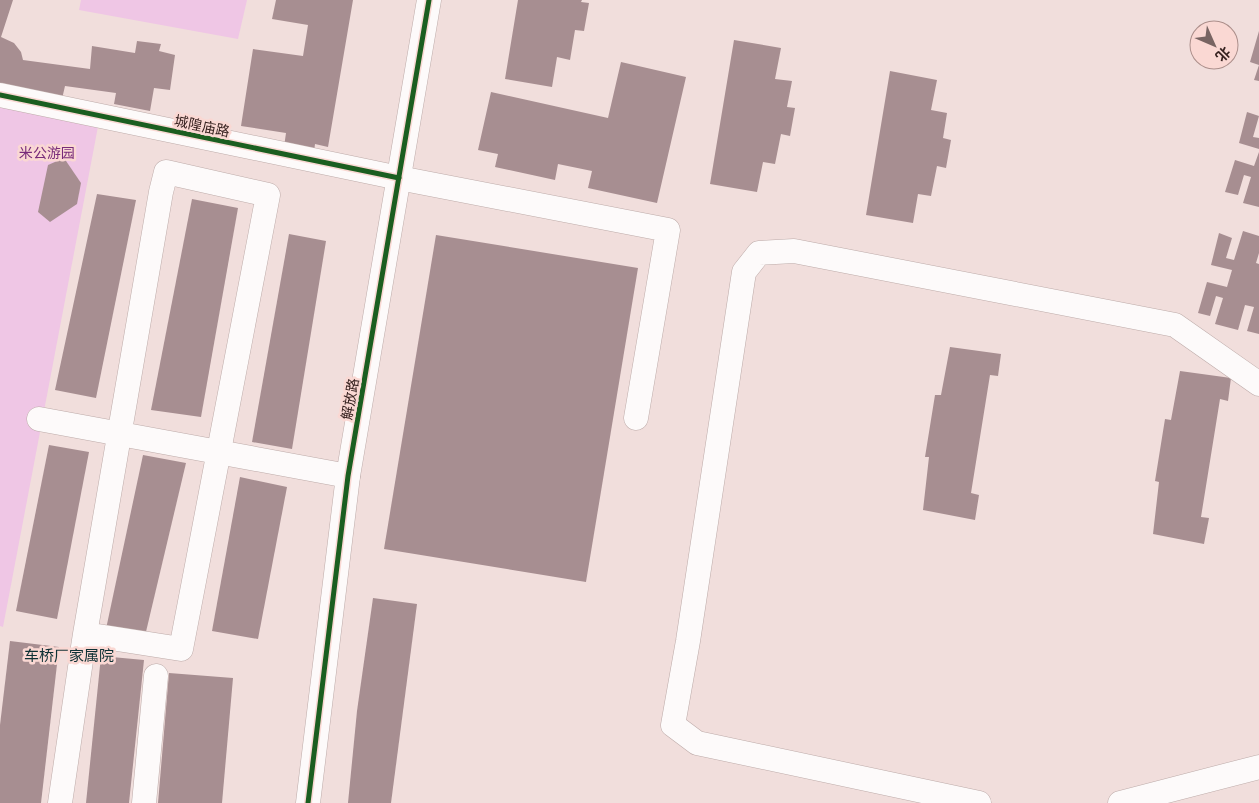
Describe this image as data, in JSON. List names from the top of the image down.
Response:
{
  "streets": {
    "street": ["城隍庙路", "解放路"]
  },
  "crossings": [
    ["城隍庙路", "解放路"]
  ],
  "districts": ["车桥厂家属院"],
  "parks": ["米公游园"],
  "north": "bottom right"
}
